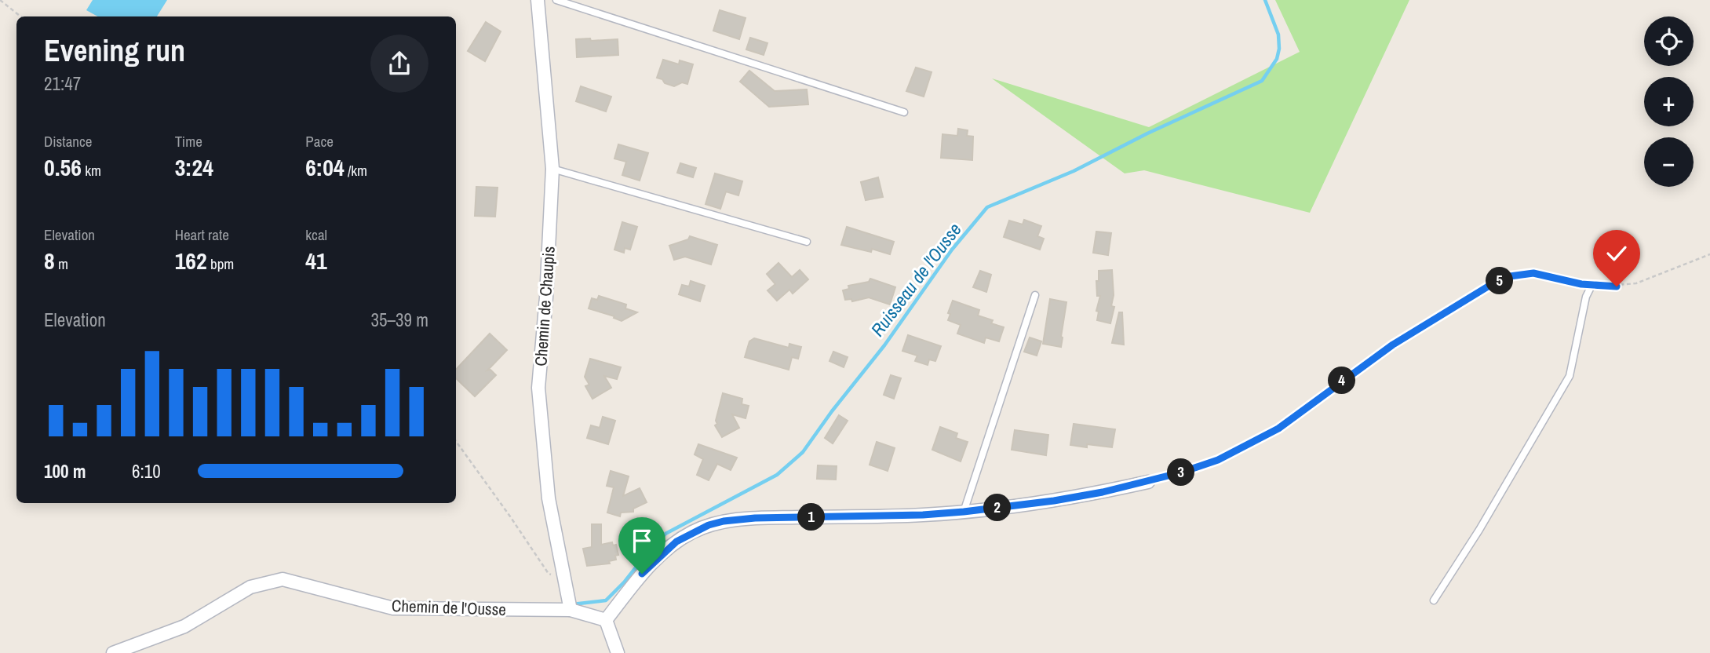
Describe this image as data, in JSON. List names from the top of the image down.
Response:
{
  "streets": {
    "street": ["Chemin de Chaupis", "Chemin de l'Ousse"]
  },
  "crossings": [
    ["Chemin de Chaupis", "Chemin de l'Ousse"]
  ],
  "water": ["Ruisseau de l'Ousse"],
  "page": {
    "map_buttons": ["+", "−"],
    "heading": ["Evening run", "21:47"],
    "stats": [
      ["Distance", "0.56 km"],
      ["Time", "3:24"],
      ["Pace", "6:04 /km"],
      ["Elevation", "8 m"],
      ["Heart rate", "162 bpm"],
      ["kcal", "41"]
    ],
    "pins": [
      "5",
      "4",
      "3",
      "2",
      "1"
    ],
    "chart": ["Elevation", "35–39 m"],
    "list": [
      {
        "name": "100 m",
        "note": "6:10"
      }
    ]
  }
}
